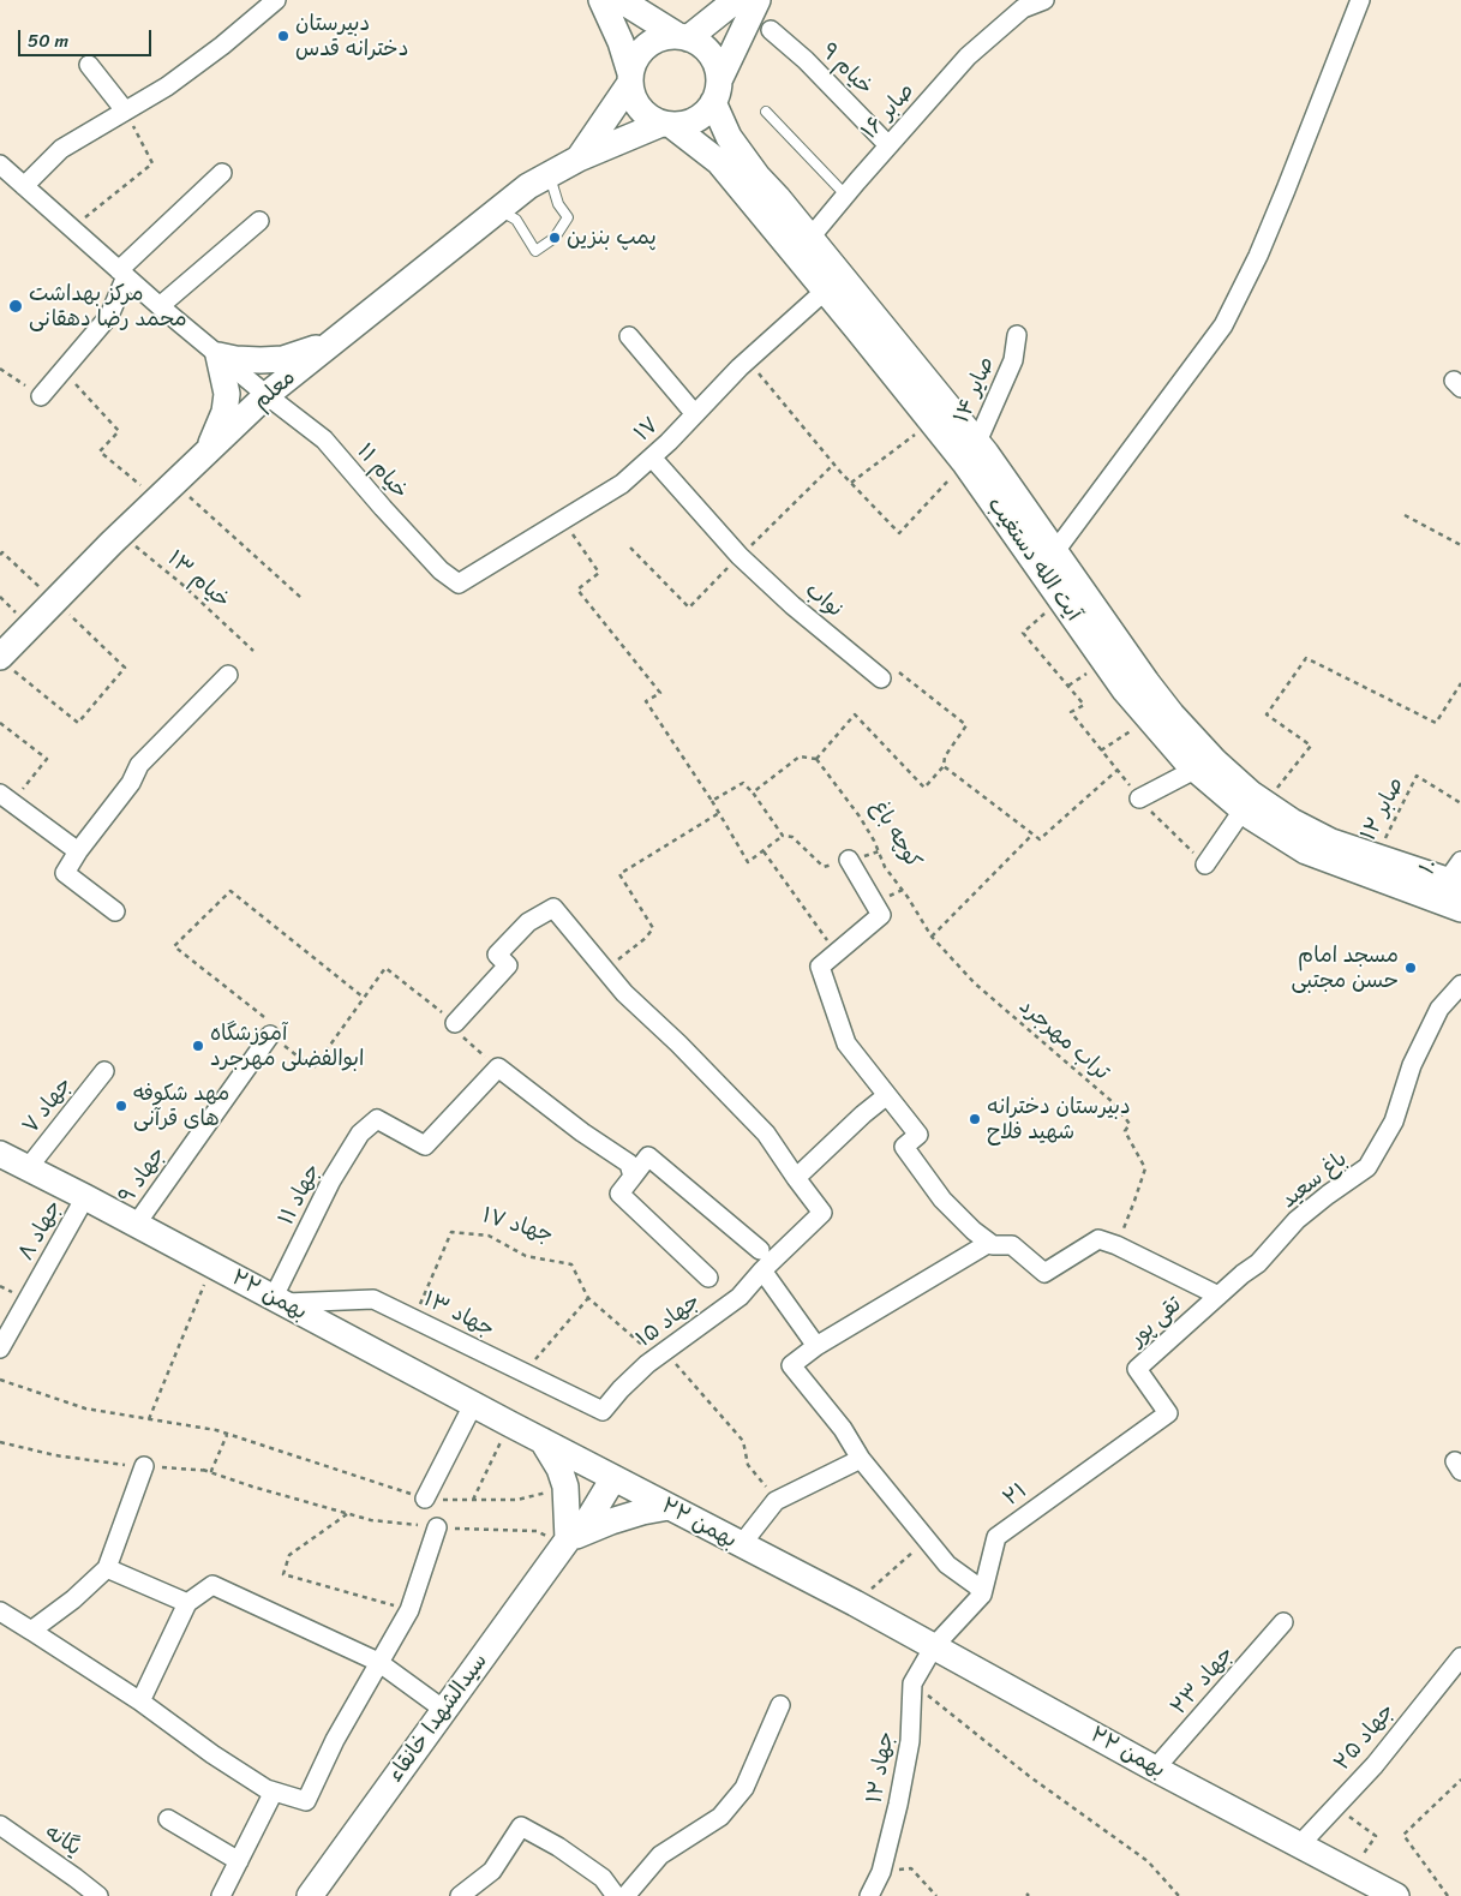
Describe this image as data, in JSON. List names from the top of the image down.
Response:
{
  "streets": {
    "main road": [
      "معلم",
      "آیت الله دستغیب",
      "۲۲ بهمن",
      "سیدالشهدا خانقاء"
    ],
    "street": [
      "خیام ۹",
      "صابر ۱۶",
      "صایر ۱۴",
      "۱۷",
      "خیام ۱۱",
      "نواب",
      "جهاد ۷",
      "جهاد ۹",
      "باغ سعید",
      "جهاد ۱۱",
      "جهاد ۸",
      "جهاد ۱۳",
      "جهاد ۱۵",
      "تقی پور",
      "۲۱",
      "جهاد ۲۳",
      "جهاد ۲۵",
      "جهاد ۱۲",
      "یگانه"
    ],
    "path": [
      "خیام ۱۳",
      "صابر ۱۲",
      "کوچه باغ",
      "تراب مهرجرد",
      "جهاد ۱۷"
    ]
  },
  "crossings": [
    ["خیام ۹", "صابر ۱۶"],
    ["صابر ۱۶", "آیت الله دستغیب"],
    ["معلم", "خیام ۱۱"],
    ["معلم", "آیت الله دستغیب"],
    ["معلم", "خیام ۱۳"],
    ["صایر ۱۴", "آیت الله دستغیب"],
    ["۱۷", "خیام ۱۱"],
    ["۱۷", "آیت الله دستغیب"],
    ["۱۷", "نواب"],
    ["آیت الله دستغیب", "صابر ۱۲"],
    ["کوچه باغ", "تراب مهرجرد"],
    ["جهاد ۷", "۲۲ بهمن"],
    ["جهاد ۹", "۲۲ بهمن"],
    ["باغ سعید", "تقی پور"],
    ["جهاد ۱۱", "۲۲ بهمن"],
    ["جهاد ۱۱", "جهاد ۱۳"],
    ["جهاد ۱۷", "جهاد ۱۳"],
    ["جهاد ۱۷", "جهاد ۱۵"],
    ["جهاد ۸", "۲۲ بهمن"],
    ["۲۲ بهمن", "جهاد ۱۳"],
    ["۲۲ بهمن", "۲۱"],
    ["۲۲ بهمن", "جهاد ۲۳"],
    ["۲۲ بهمن", "سیدالشهدا خانقاء"],
    ["۲۲ بهمن", "جهاد ۲۵"],
    ["۲۲ بهمن", "جهاد ۱۲"],
    ["جهاد ۱۳", "جهاد ۱۵"],
    ["تقی پور", "۲۱"],
    ["۲۱", "جهاد ۱۲"]
  ],
  "places": [
    "دبیرستان دخترانه قدس",
    "پمپ بنزین",
    "مرکز بهداشت محمد رضا دهقانی",
    "مسجد امام حسن مجتبی",
    "آموزشگاه ابوالفضلی مهرجرد",
    "مهد شکوفه های قرآنی",
    "دبیرستان دخترانه شهید فلاح"
  ],
  "scale_bar": "50 m"
}
